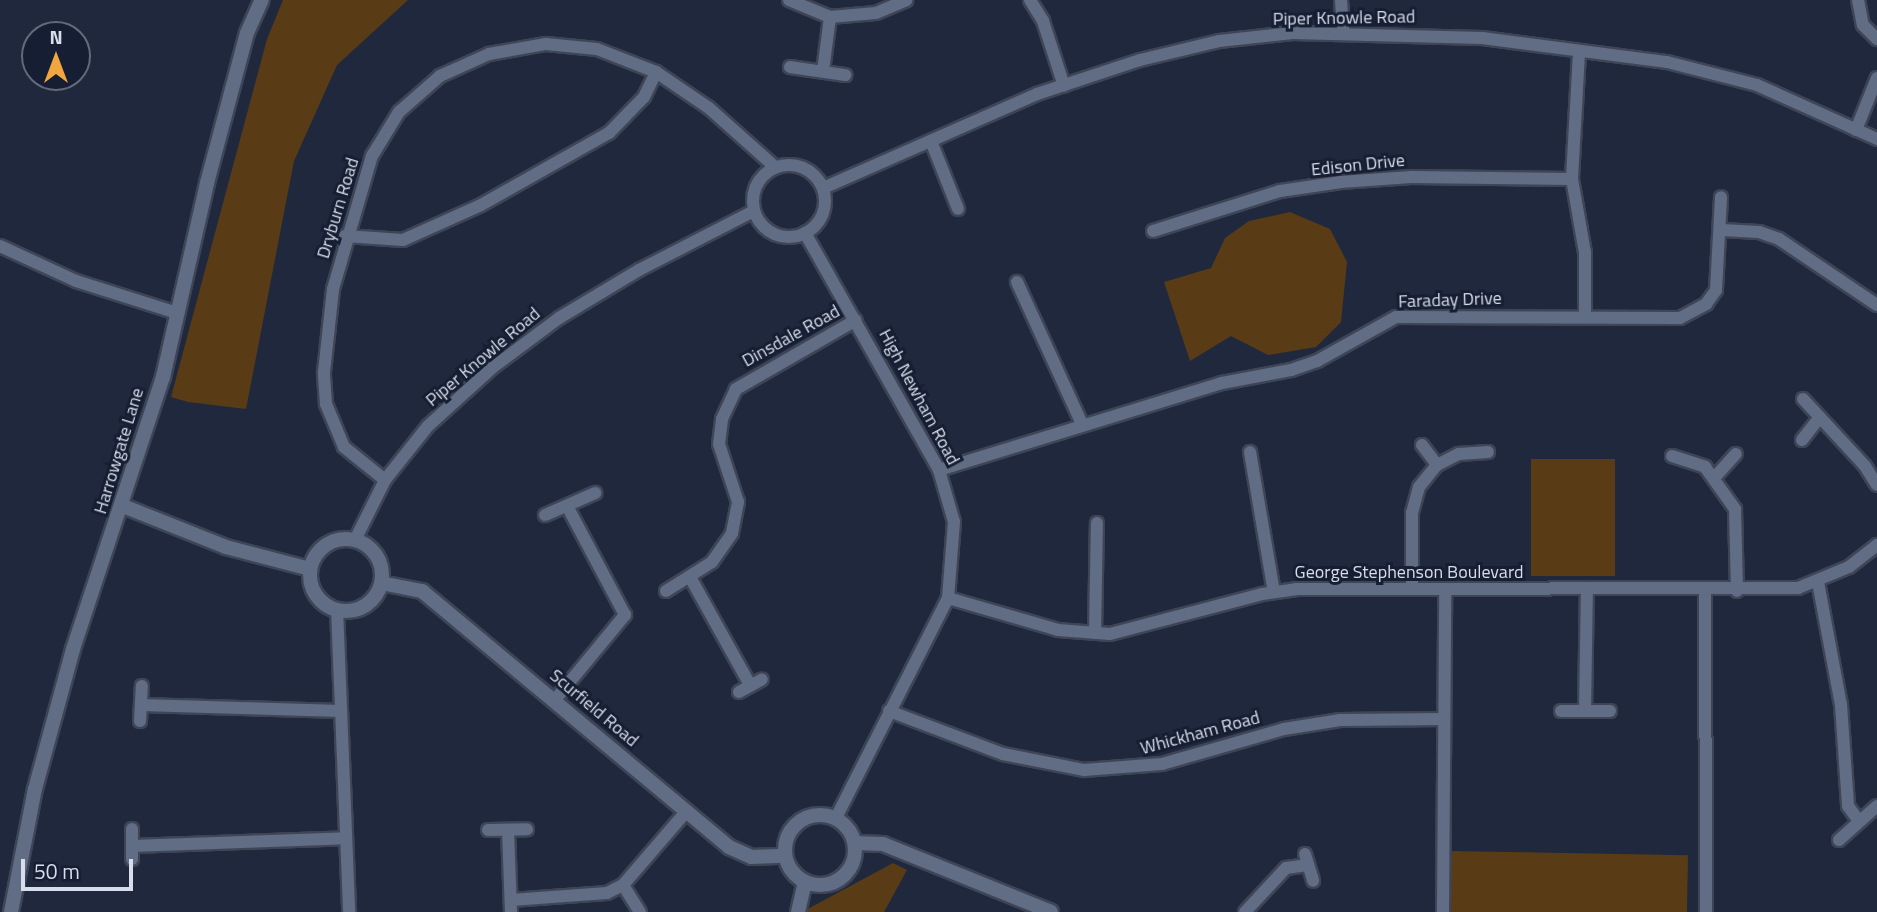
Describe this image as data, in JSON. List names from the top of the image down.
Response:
{
  "streets": {
    "street": [
      "Piper Knowle Road",
      "Edison Drive",
      "Dryburn Road",
      "Faraday Drive",
      "Dinsdale Road",
      "High Newham Road",
      "Harrowgate Lane",
      "George Stephenson Boulevard",
      "Scurfield Road",
      "Whickham Road"
    ]
  },
  "crossings": [
    ["Piper Knowle Road", "Dryburn Road"],
    ["Piper Knowle Road", "High Newham Road"],
    ["Piper Knowle Road", "Scurfield Road"],
    ["Dryburn Road", "High Newham Road"],
    ["Faraday Drive", "High Newham Road"],
    ["Dinsdale Road", "High Newham Road"],
    ["High Newham Road", "George Stephenson Boulevard"],
    ["High Newham Road", "Scurfield Road"],
    ["High Newham Road", "Whickham Road"]
  ],
  "scale_bar": "50 m",
  "north": "top"
}
